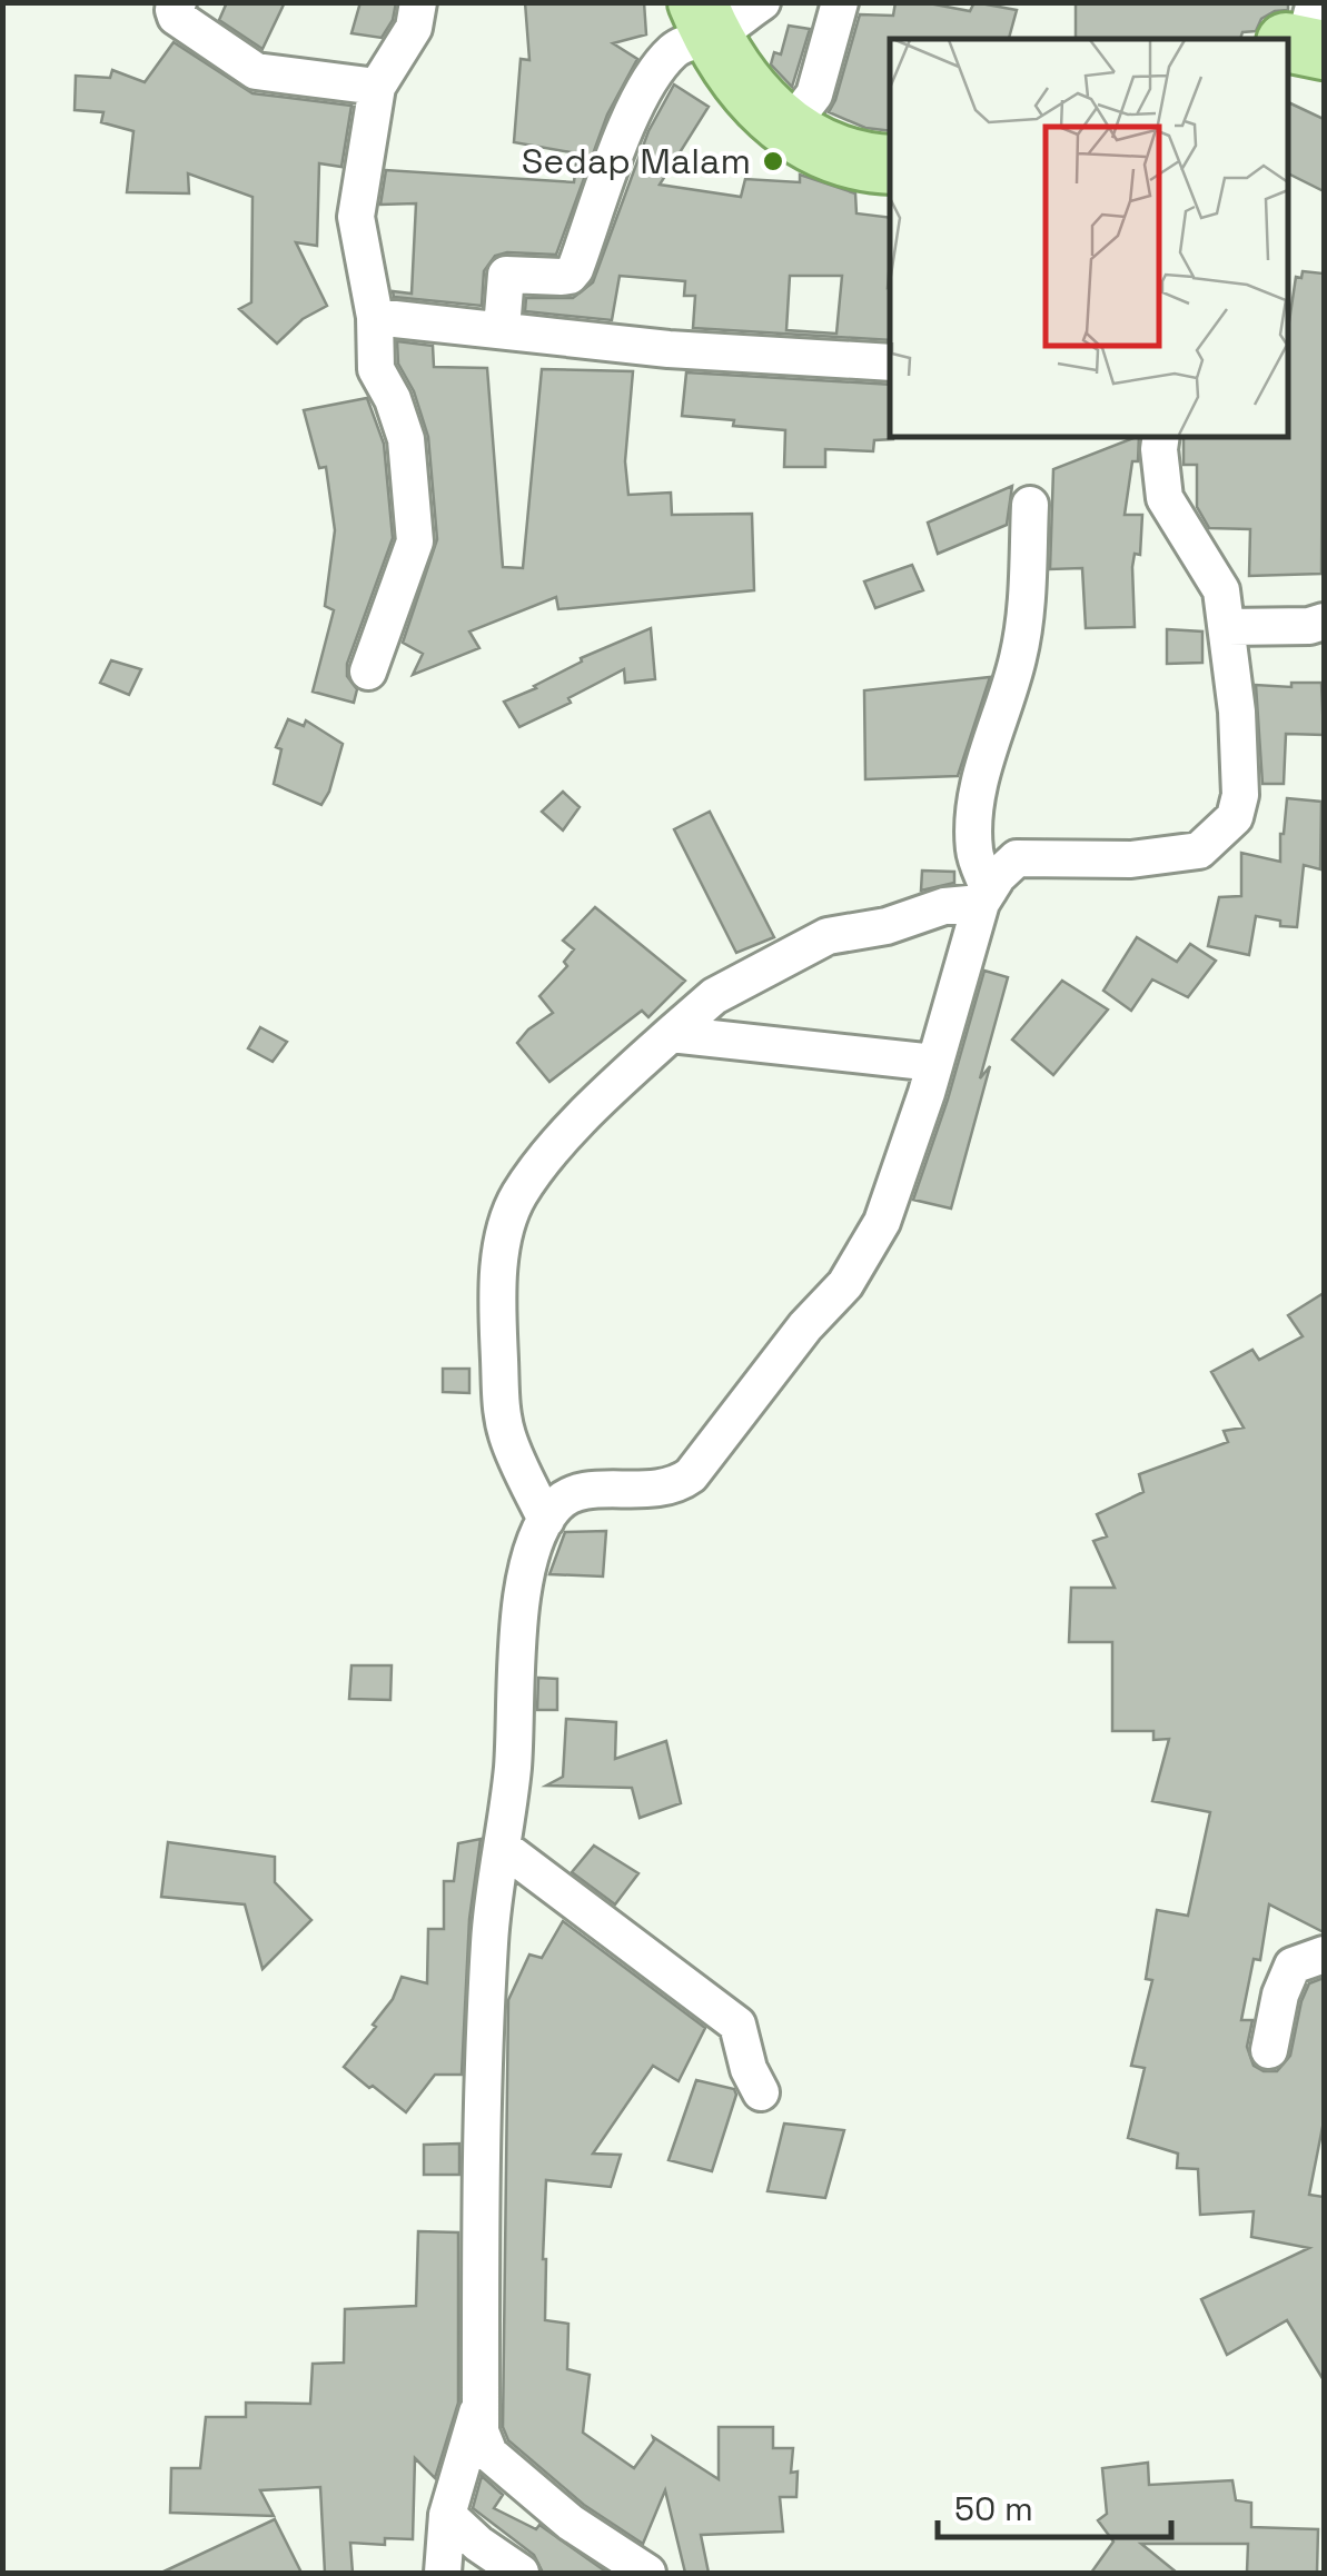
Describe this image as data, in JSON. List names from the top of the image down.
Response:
{
  "places": ["Sedap Malam"],
  "scale_bar": "50 m"
}
